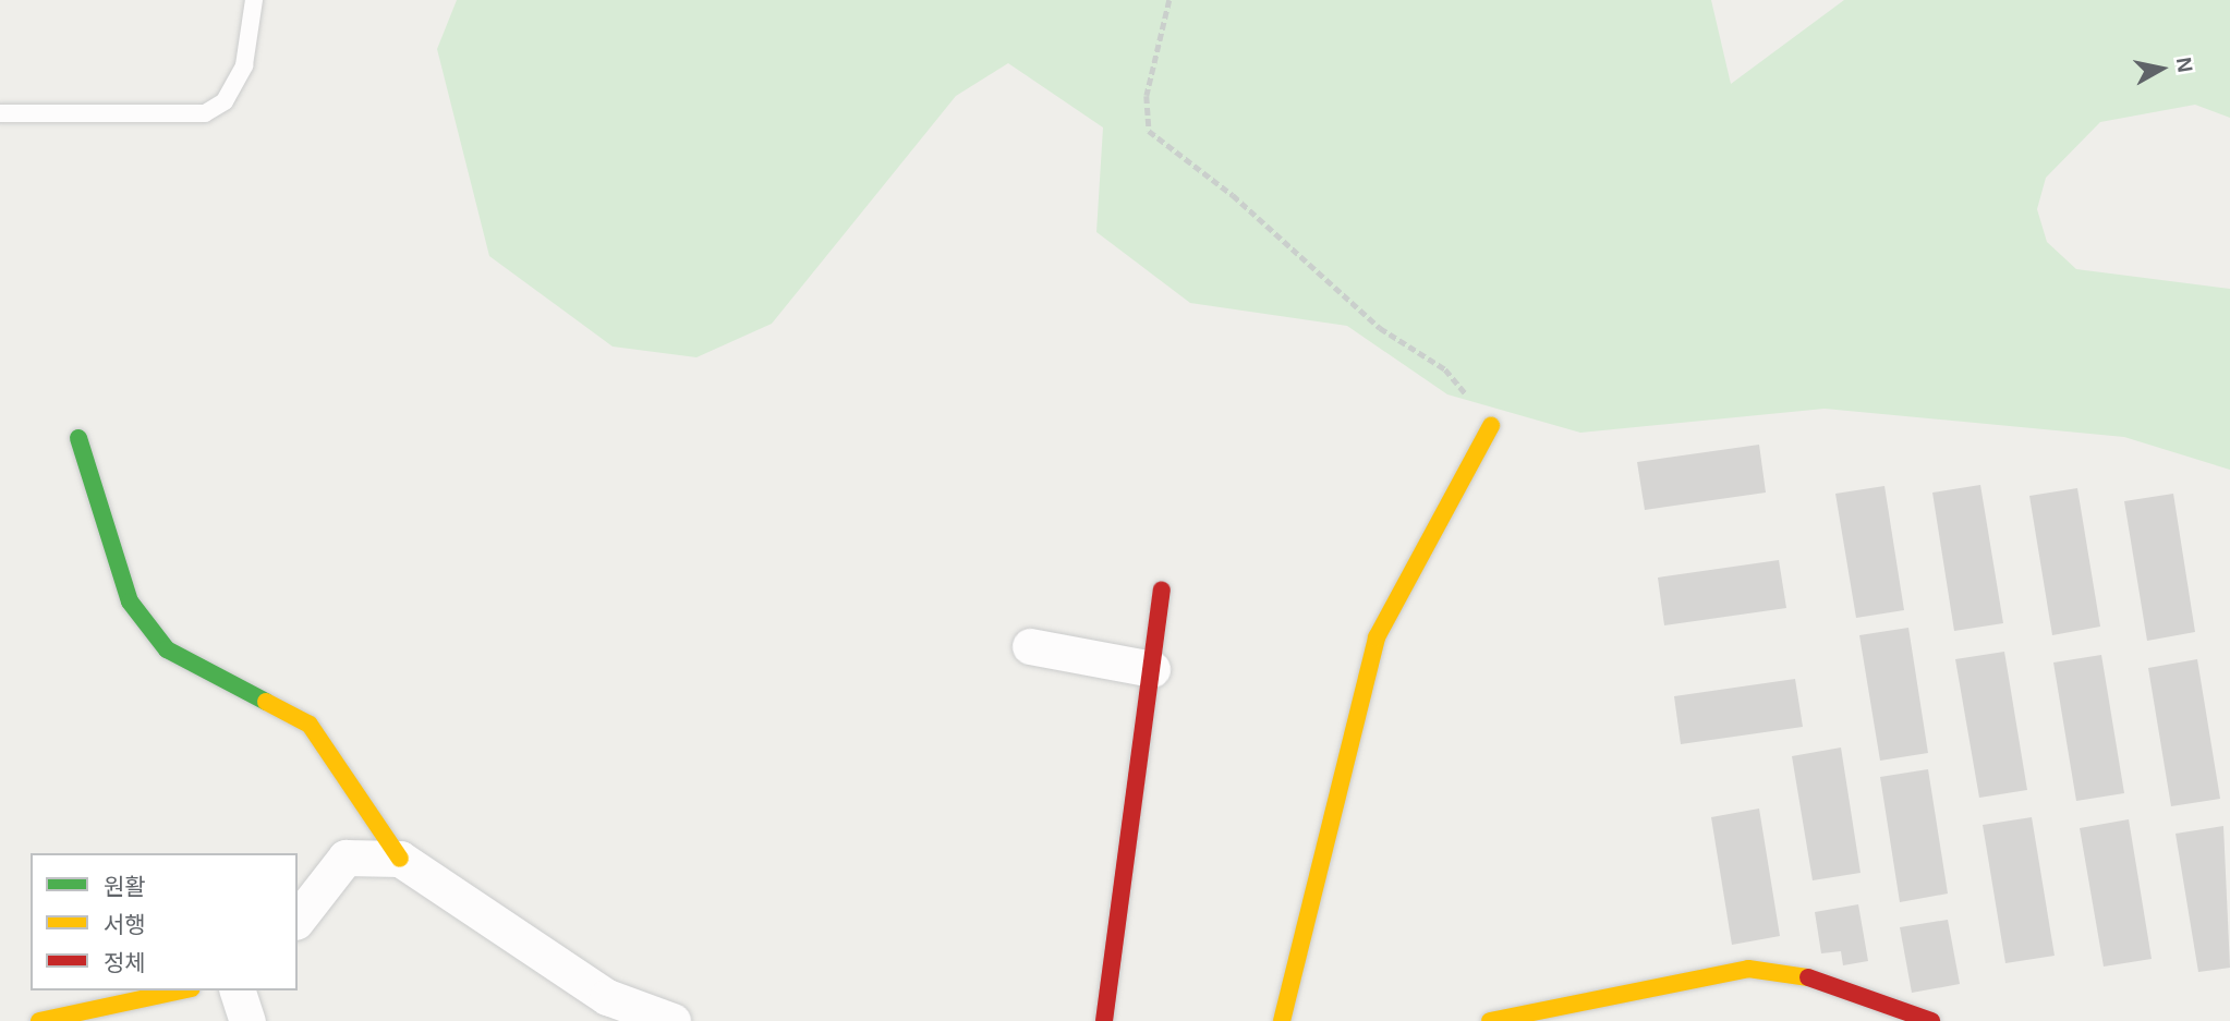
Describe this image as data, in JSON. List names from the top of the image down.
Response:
{
  "legend": ["원활", "서행", "정체"],
  "north": "right"
}
